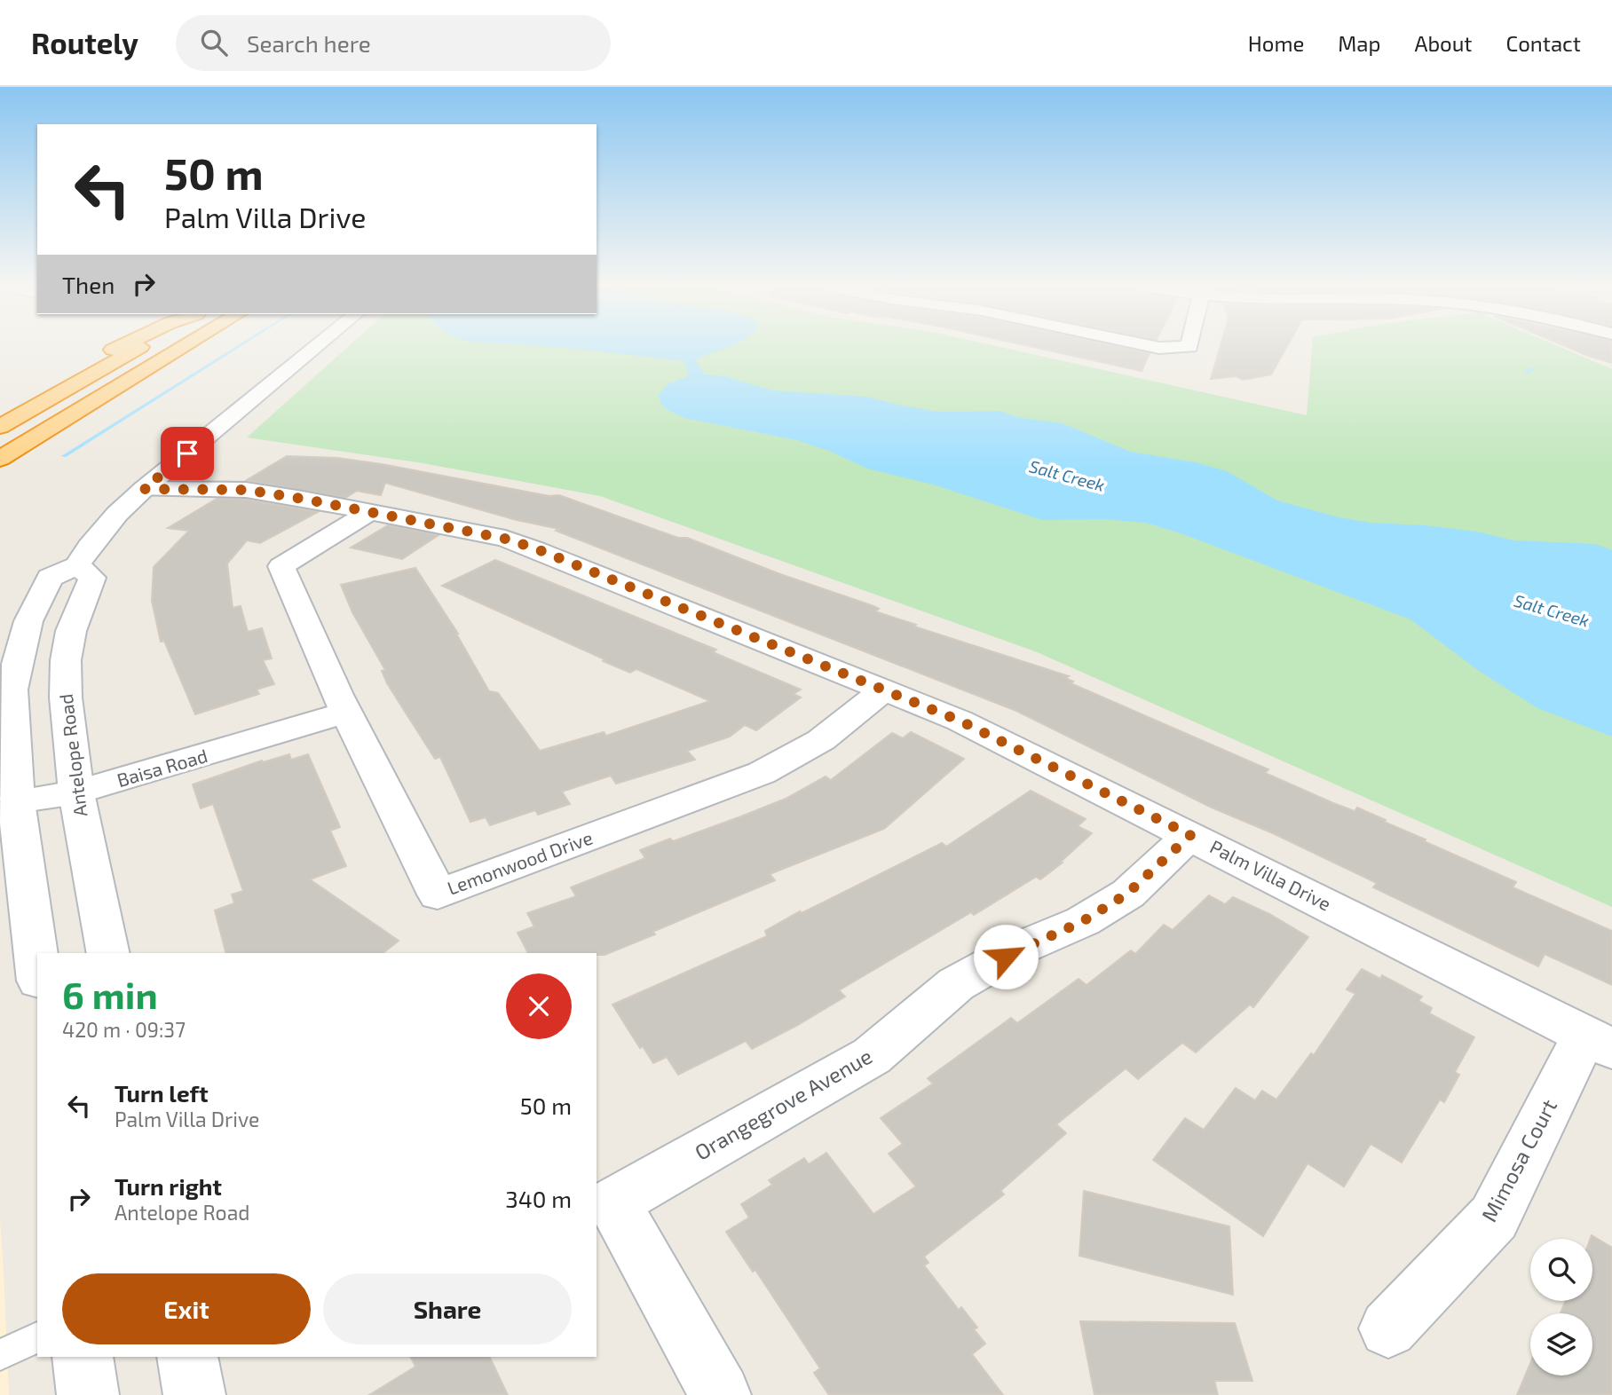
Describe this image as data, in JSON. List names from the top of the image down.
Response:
{
  "streets": {
    "street": [
      "Antelope Road",
      "Baisa Road",
      "Lemonwood Drive",
      "Palm Villa Drive",
      "Orangegrove Avenue",
      "Mimosa Court"
    ]
  },
  "crossings": [
    ["Antelope Road", "Baisa Road"],
    ["Baisa Road", "Lemonwood Drive"],
    ["Lemonwood Drive", "Palm Villa Drive"],
    ["Palm Villa Drive", "Orangegrove Avenue"],
    ["Palm Villa Drive", "Mimosa Court"]
  ],
  "water": ["Salt Creek"],
  "page": {
    "header": "Routely",
    "search": "Search here",
    "nav": [
      "Home",
      "Map",
      "About",
      "Contact"
    ],
    "turn": ["50 m", "Palm Villa Drive"],
    "then": "Then",
    "heading": ["6 min", "420 m · 09:37"],
    "list": [
      {
        "name": "Turn left",
        "note": "Palm Villa Drive",
        "value": "50 m"
      },
      {
        "name": "Turn right",
        "note": "Antelope Road",
        "value": "340 m"
      }
    ],
    "buttons": ["Exit", "Share"]
  }
}
